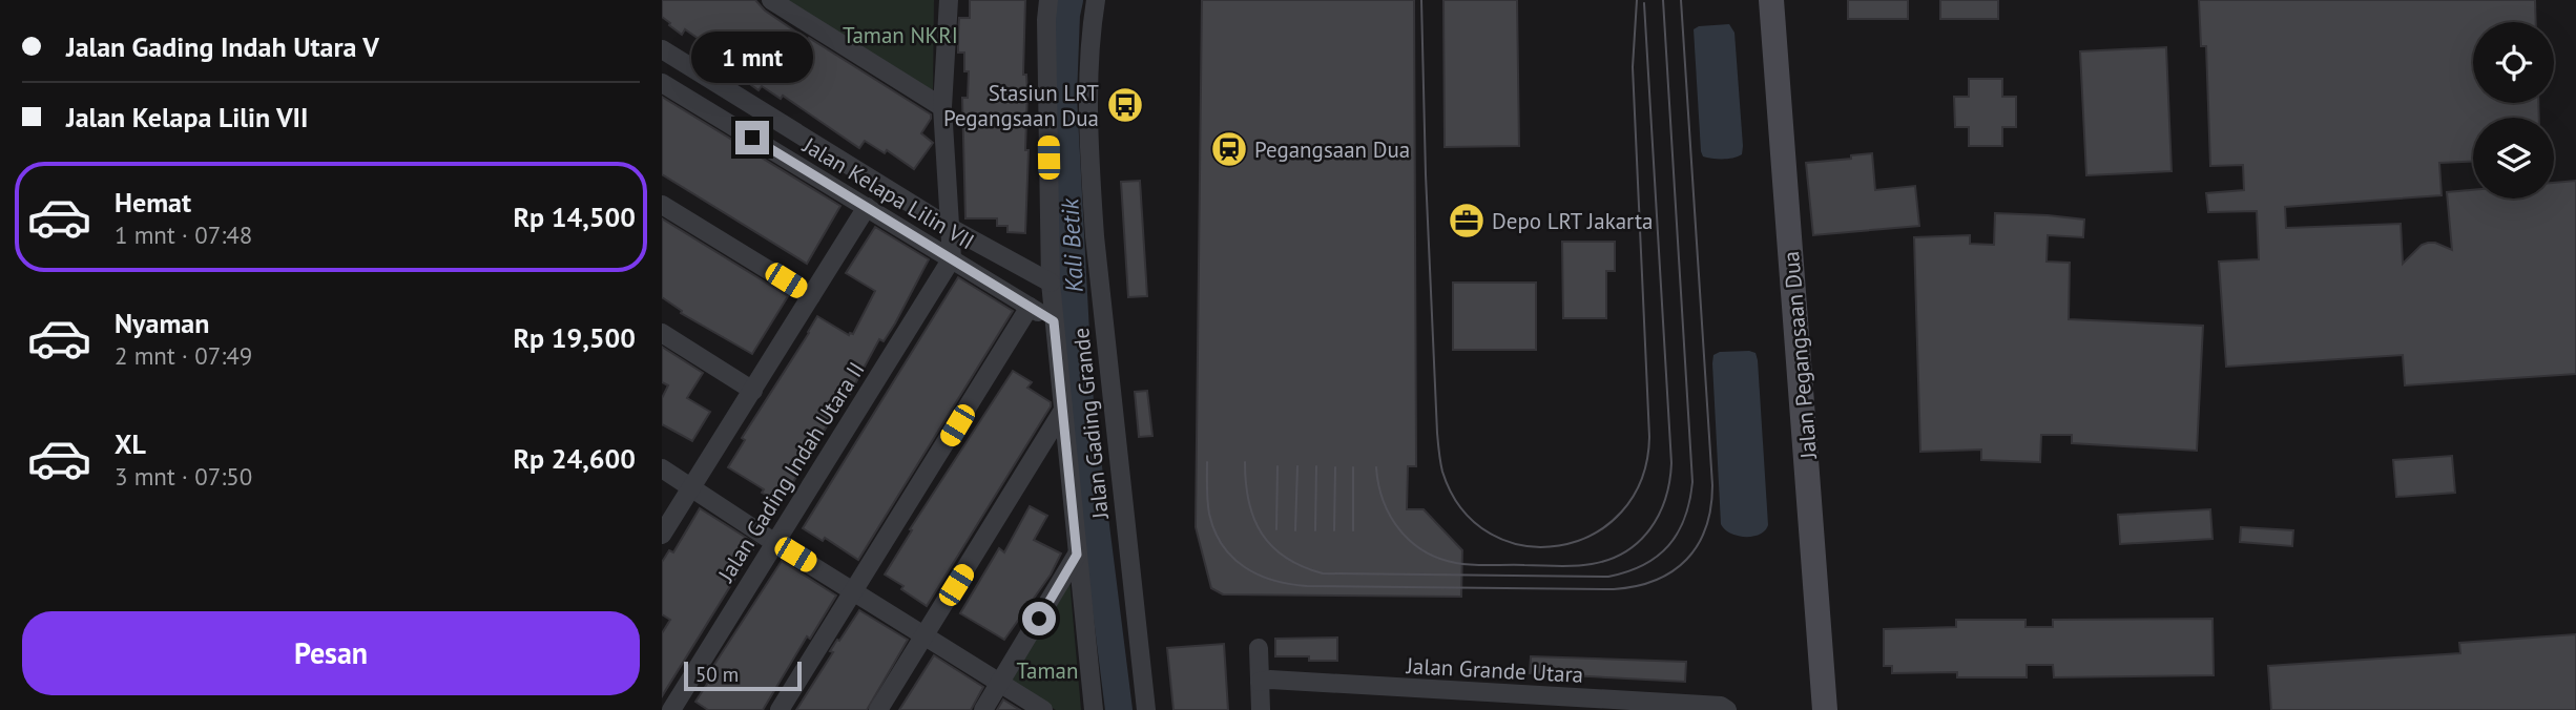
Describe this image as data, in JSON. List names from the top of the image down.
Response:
{
  "streets": {
    "main road": ["Jalan Pegangsaan Dua"],
    "street": [
      "Jalan Kelapa Lilin VII",
      "Jalan Gading Grande",
      "Jalan Gading Indah Utara II",
      "Jalan Grande Utara"
    ]
  },
  "crossings": [
    ["Jalan Kelapa Lilin VII", "Jalan Gading Indah Utara II"]
  ],
  "water": ["Kali Betik"],
  "parks": ["Taman NKRI", "Taman"],
  "places": {
    "bus stop": ["Stasiun LRT Pegangsaan Dua"],
    "station": ["Pegangsaan Dua"],
    "office": ["Depo LRT Jakarta"]
  },
  "scale_bar": "50 m",
  "page": {
    "banner": ["Jalan Gading Indah Utara V", "Jalan Kelapa Lilin VII"],
    "bubble": "1 mnt",
    "list": [
      {
        "name": "Hemat",
        "note": "1 mnt · 07:48",
        "value": "Rp 14,500"
      },
      {
        "name": "Nyaman",
        "note": "2 mnt · 07:49",
        "value": "Rp 19,500"
      },
      {
        "name": "XL",
        "note": "3 mnt · 07:50",
        "value": "Rp 24,600"
      }
    ],
    "buttons": "Pesan",
    "scale": "50 m"
  }
}
